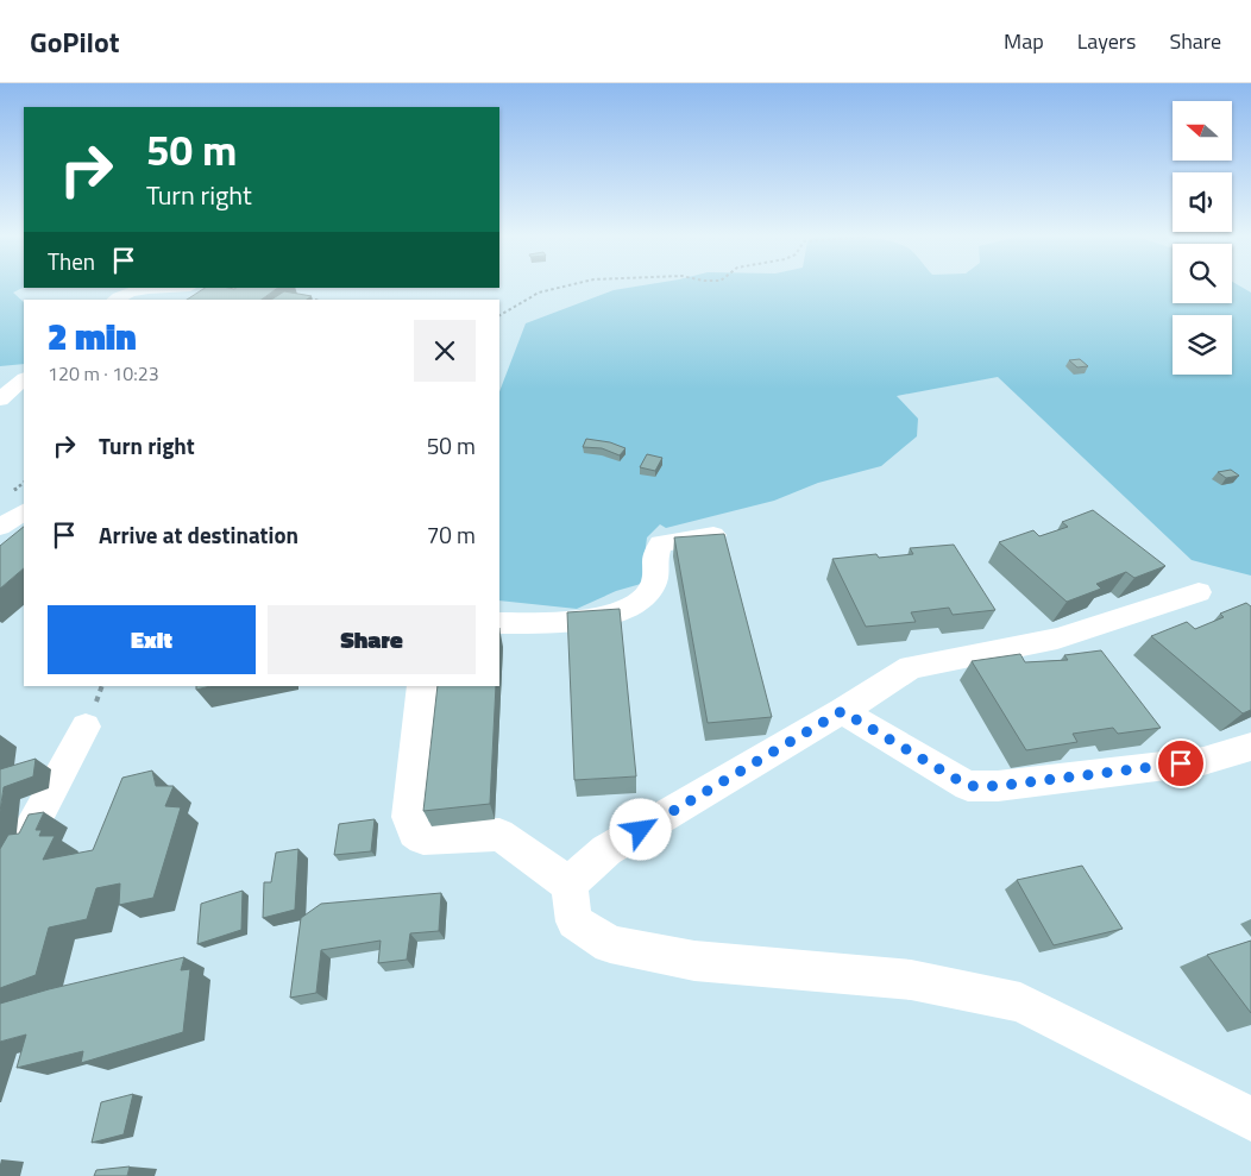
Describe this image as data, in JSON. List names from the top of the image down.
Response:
{
  "north": "left",
  "page": {
    "header": "GoPilot",
    "nav": ["Map", "Layers", "Share"],
    "turn": ["50 m", "Turn right"],
    "then": "Then",
    "heading": ["2 min", "120 m · 10:23"],
    "list": [
      {
        "name": "Turn right",
        "value": "50 m"
      },
      {
        "name": "Arrive at destination",
        "value": "70 m"
      }
    ],
    "buttons": ["Exit", "Share"]
  }
}
